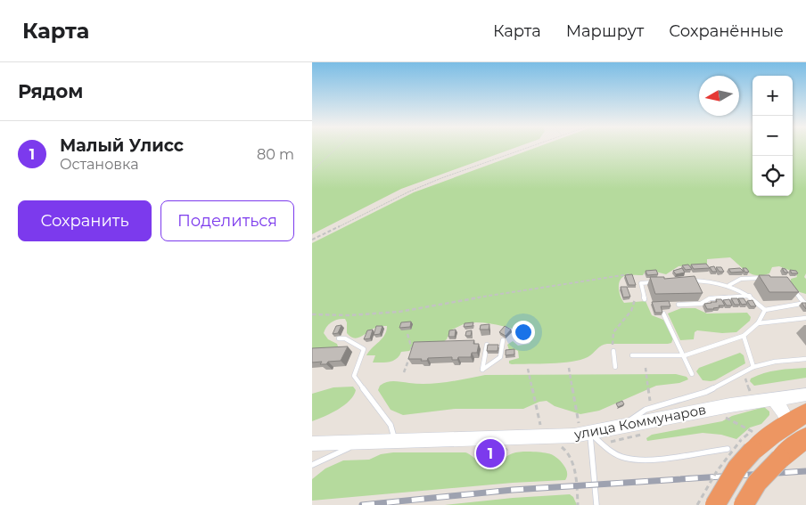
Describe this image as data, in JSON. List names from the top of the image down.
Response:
{
  "streets": {
    "main road": ["улица Коммунаров"]
  },
  "north": "left",
  "page": {
    "header": "Карта",
    "nav": ["Карта", "Маршрут", "Сохранённые"],
    "heading": "Рядом",
    "map_buttons": ["+", "−"],
    "list": [
      {
        "mark": "1",
        "name": "Малый Улисс",
        "note": "Остановка",
        "value": "80 m"
      }
    ],
    "buttons": ["Сохранить", "Поделиться"],
    "pins": "1"
  }
}
